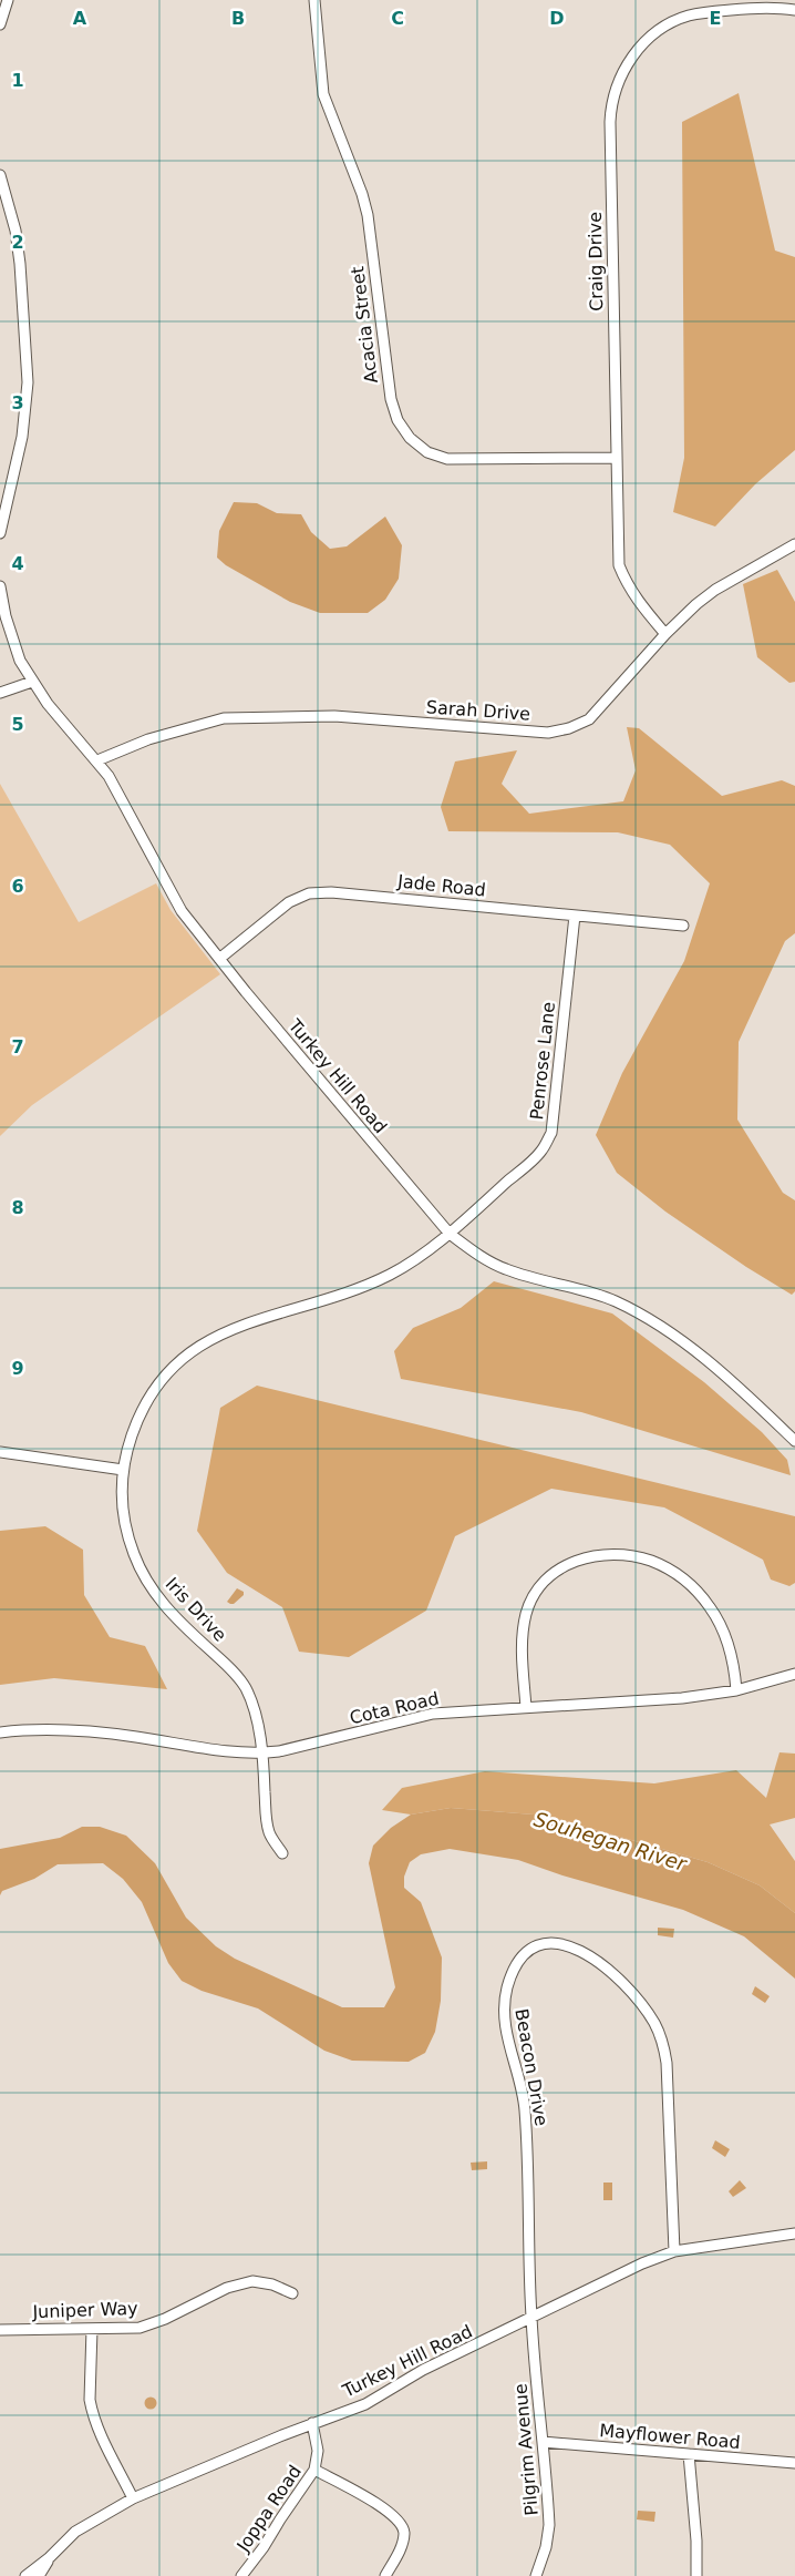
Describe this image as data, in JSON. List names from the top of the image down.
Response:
{
  "streets": {
    "street": [
      "Craig Drive",
      "Acacia Street",
      "Sarah Drive",
      "Jade Road",
      "Penrose Lane",
      "Turkey Hill Road",
      "Iris Drive",
      "Cota Road",
      "Beacon Drive",
      "Juniper Way",
      "Mayflower Road",
      "Pilgrim Avenue",
      "Joppa Road"
    ]
  },
  "crossings": [
    ["Craig Drive", "Acacia Street"],
    ["Craig Drive", "Sarah Drive"],
    ["Sarah Drive", "Turkey Hill Road"],
    ["Jade Road", "Penrose Lane"],
    ["Jade Road", "Turkey Hill Road"],
    ["Penrose Lane", "Turkey Hill Road"],
    ["Penrose Lane", "Iris Drive"],
    ["Turkey Hill Road", "Iris Drive"],
    ["Turkey Hill Road", "Beacon Drive"],
    ["Turkey Hill Road", "Pilgrim Avenue"],
    ["Turkey Hill Road", "Joppa Road"],
    ["Iris Drive", "Cota Road"],
    ["Beacon Drive", "Pilgrim Avenue"],
    ["Mayflower Road", "Pilgrim Avenue"]
  ],
  "water": ["Souhegan River"],
  "grid": {
    "columns": [
      "A",
      "B",
      "C",
      "D",
      "E"
    ],
    "rows": [
      "1",
      "2",
      "3",
      "4",
      "5",
      "6",
      "7",
      "8",
      "9"
    ]
  }
}
